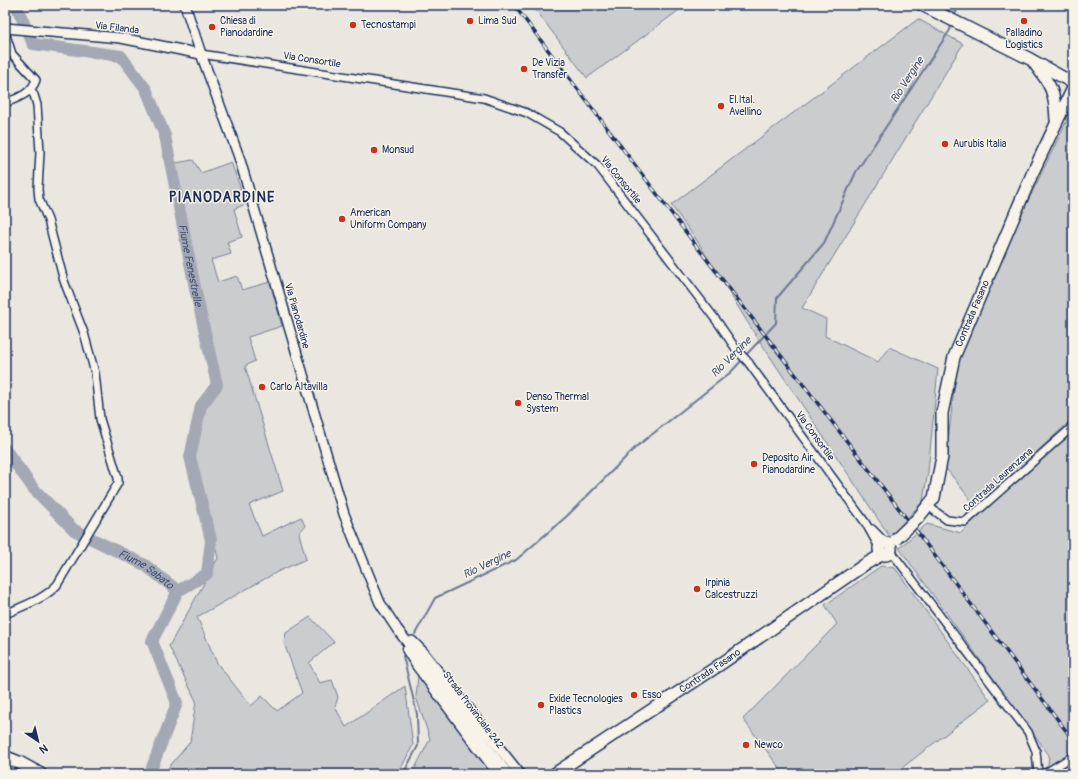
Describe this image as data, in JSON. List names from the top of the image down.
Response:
{
  "streets": {
    "main road": ["Contrada Fasano"],
    "street": [
      "Via Filanda",
      "Via Consortile",
      "Via Pianodardine",
      "Contrada Laurenzana",
      "Strada Provinciale 242"
    ]
  },
  "crossings": [
    ["Via Filanda", "Via Consortile"],
    ["Via Filanda", "Via Pianodardine"],
    ["Via Consortile", "Contrada Fasano"],
    ["Via Consortile", "Via Pianodardine"],
    ["Contrada Fasano", "Contrada Laurenzana"],
    ["Via Pianodardine", "Strada Provinciale 242"]
  ],
  "districts": ["PIANODARDINE"],
  "water": ["Rio Vergine", "Fiume Fenestrelle", "Fiume Sabato"],
  "places": [
    "Lima Sud",
    "Palladino Logistics",
    "Tecnostampi",
    "Chiesa di Pianodardine",
    "De Vizia Transfer",
    "El.Ital. Avellino",
    "Aurubis Italia",
    "Monsud",
    "American Uniform Company",
    "Carlo Altavilla",
    "Denso Thermal System",
    "Deposito Air Pianodardine",
    "Irpinia Calcestruzzi",
    "Esso",
    "Exide Tecnologies Plastics",
    "Newco"
  ],
  "north": "bottom right"
}
